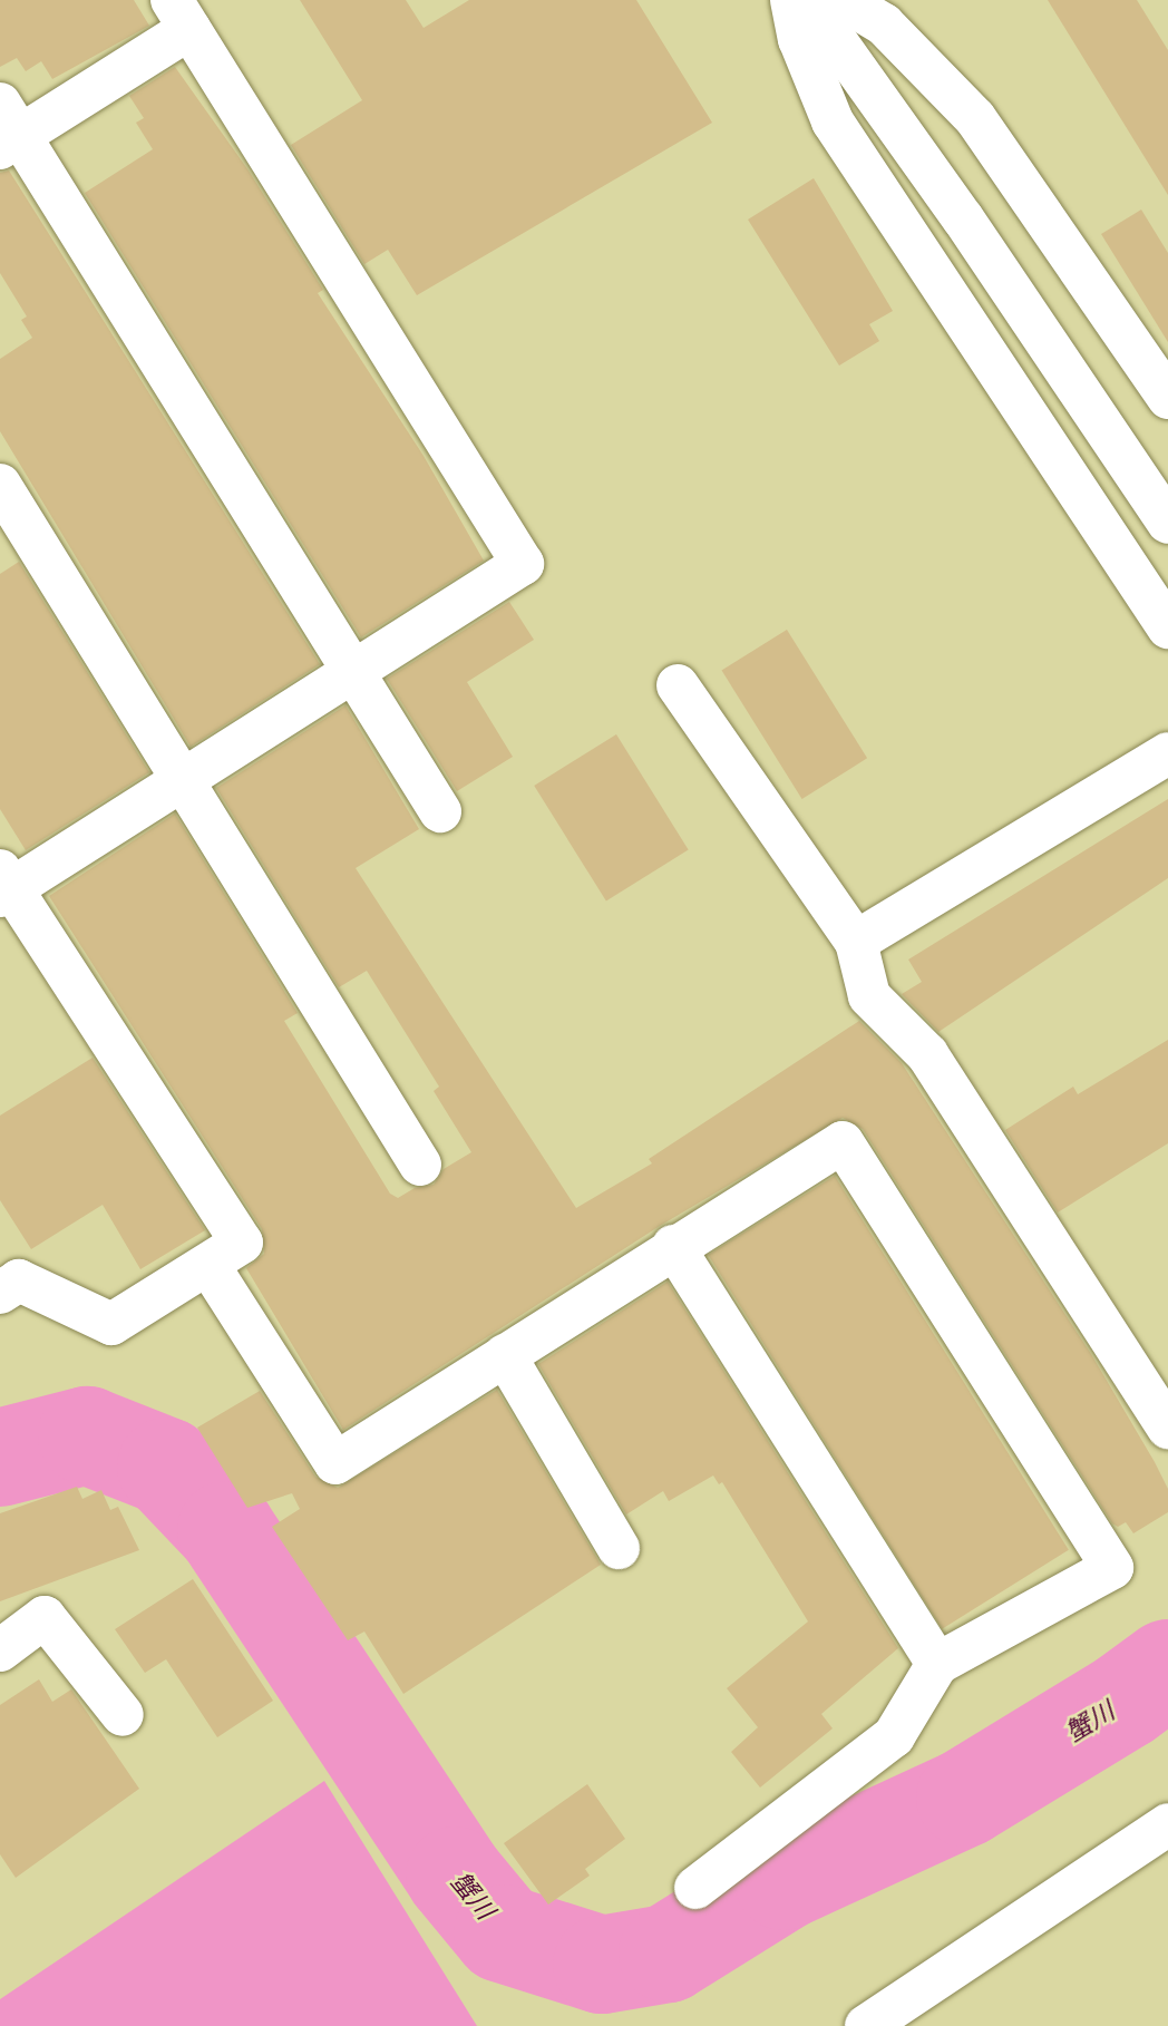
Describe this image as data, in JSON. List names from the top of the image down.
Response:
{
  "water": ["蟹川"]
}
